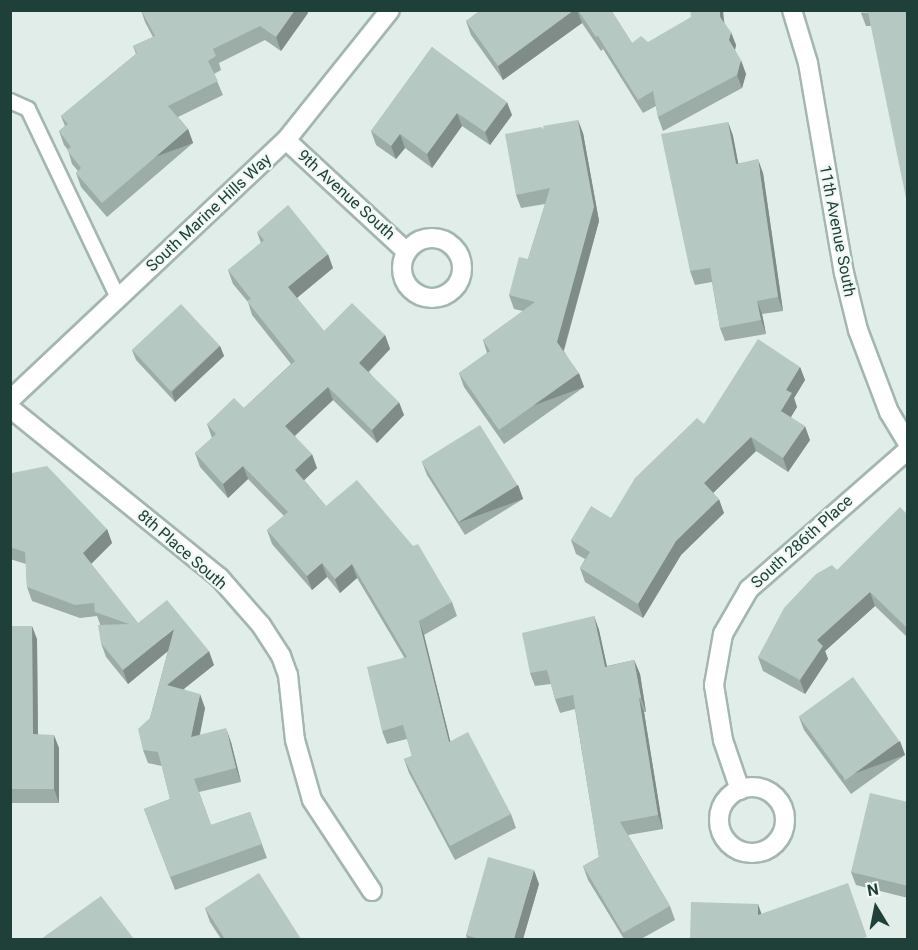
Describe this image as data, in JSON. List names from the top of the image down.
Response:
{
  "streets": {
    "street": [
      "9th Avenue South",
      "South Marine Hills Way",
      "11th Avenue South",
      "South 286th Place",
      "8th Place South"
    ]
  },
  "crossings": [
    ["9th Avenue South", "South Marine Hills Way"]
  ],
  "north": "top"
}
